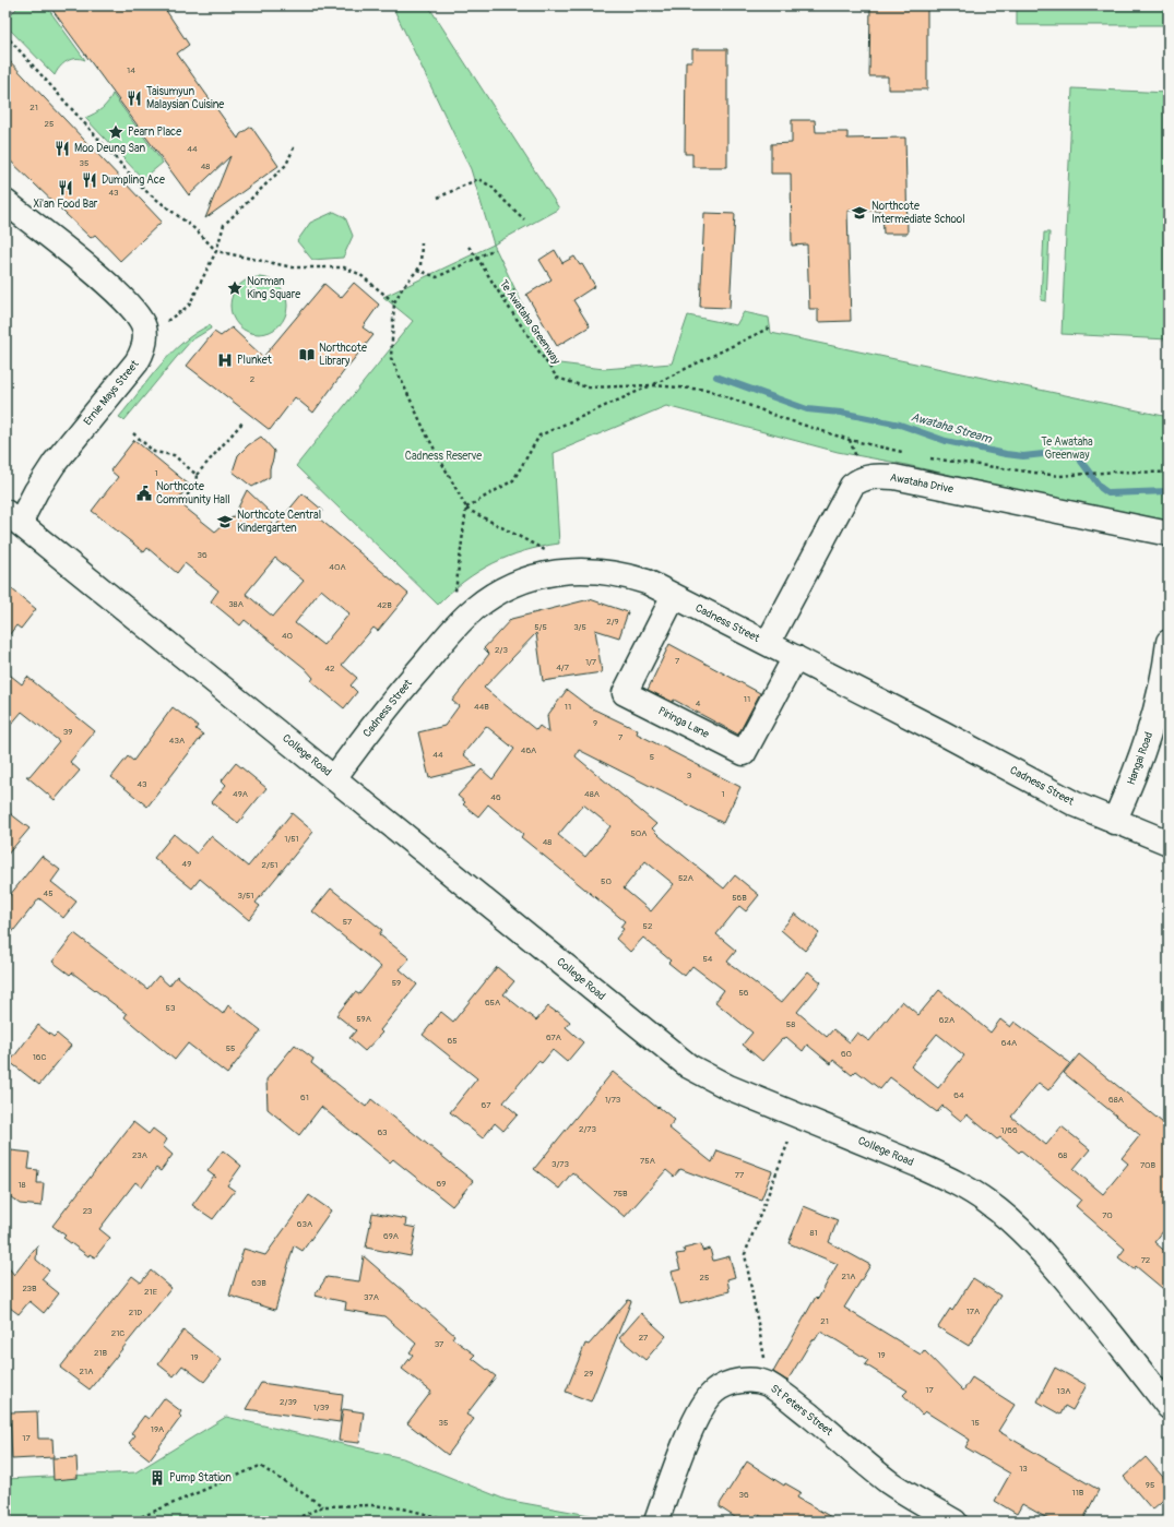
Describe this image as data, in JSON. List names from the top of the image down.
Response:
{
  "streets": {
    "street": [
      "Ernie Mays Street",
      "Awataha Drive",
      "Cadness Street",
      "Piringa Lane",
      "College Road",
      "Hangai Road",
      "St Peters Street"
    ],
    "path": ["Te Awataha Greenway"]
  },
  "crossings": [
    ["Ernie Mays Street", "College Road"],
    ["Awataha Drive", "Cadness Street"],
    ["Cadness Street", "Piringa Lane"],
    ["Cadness Street", "College Road"],
    ["Cadness Street", "Hangai Road"]
  ],
  "water": ["Awataha Stream"],
  "parks": ["Te Awataha Greenway", "Cadness Reserve"],
  "places": {
    "restaurant": [
      "Taisumyun Malaysian Cuisine",
      "Moo Deung San",
      "Dumpling Ace",
      "Xi'an Food Bar"
    ],
    "place": ["Pearn Place", "Norman King Square"],
    "school or university": ["Northcote Intermediate School", "Northcote Central Kindergarten"],
    "library": ["Northcote Library"],
    "hospital": ["Plunket"],
    "public building": ["Northcote Community Hall"],
    "building": ["Pump Station"]
  },
  "house_numbers": [
    "14",
    "21",
    "25",
    "44",
    "35",
    "48",
    "43",
    "2",
    "1",
    "36",
    "40A",
    "38A",
    "42B",
    "2/9",
    "5/5",
    "3/5",
    "40",
    "2/3",
    "7",
    "1/7",
    "4/7",
    "42",
    "11",
    "4",
    "44B",
    "11",
    "9",
    "39",
    "7",
    "43A",
    "46A",
    "44",
    "5",
    "3",
    "43",
    "49A",
    "48A",
    "1",
    "46",
    "50A",
    "1/51",
    "48",
    "49",
    "2/51",
    "52A",
    "50",
    "45",
    "3/51",
    "56B",
    "57",
    "52",
    "54",
    "59",
    "56",
    "65A",
    "53",
    "59A",
    "62A",
    "58",
    "67A",
    "65",
    "64A",
    "55",
    "60",
    "16C",
    "64",
    "61",
    "1/73",
    "68A",
    "67",
    "2/73",
    "1/66",
    "63",
    "23A",
    "68",
    "75A",
    "3/73",
    "70B",
    "77",
    "69",
    "18",
    "75B",
    "23",
    "70",
    "63A",
    "81",
    "69A",
    "72",
    "21A",
    "25",
    "63B",
    "23B",
    "21E",
    "37A",
    "17A",
    "21D",
    "21",
    "21C",
    "27",
    "37",
    "21B",
    "19",
    "19",
    "21A",
    "29",
    "17",
    "13A",
    "2/39",
    "1/39",
    "35",
    "15",
    "19A",
    "17",
    "13",
    "95",
    "11B",
    "36"
  ]
}
